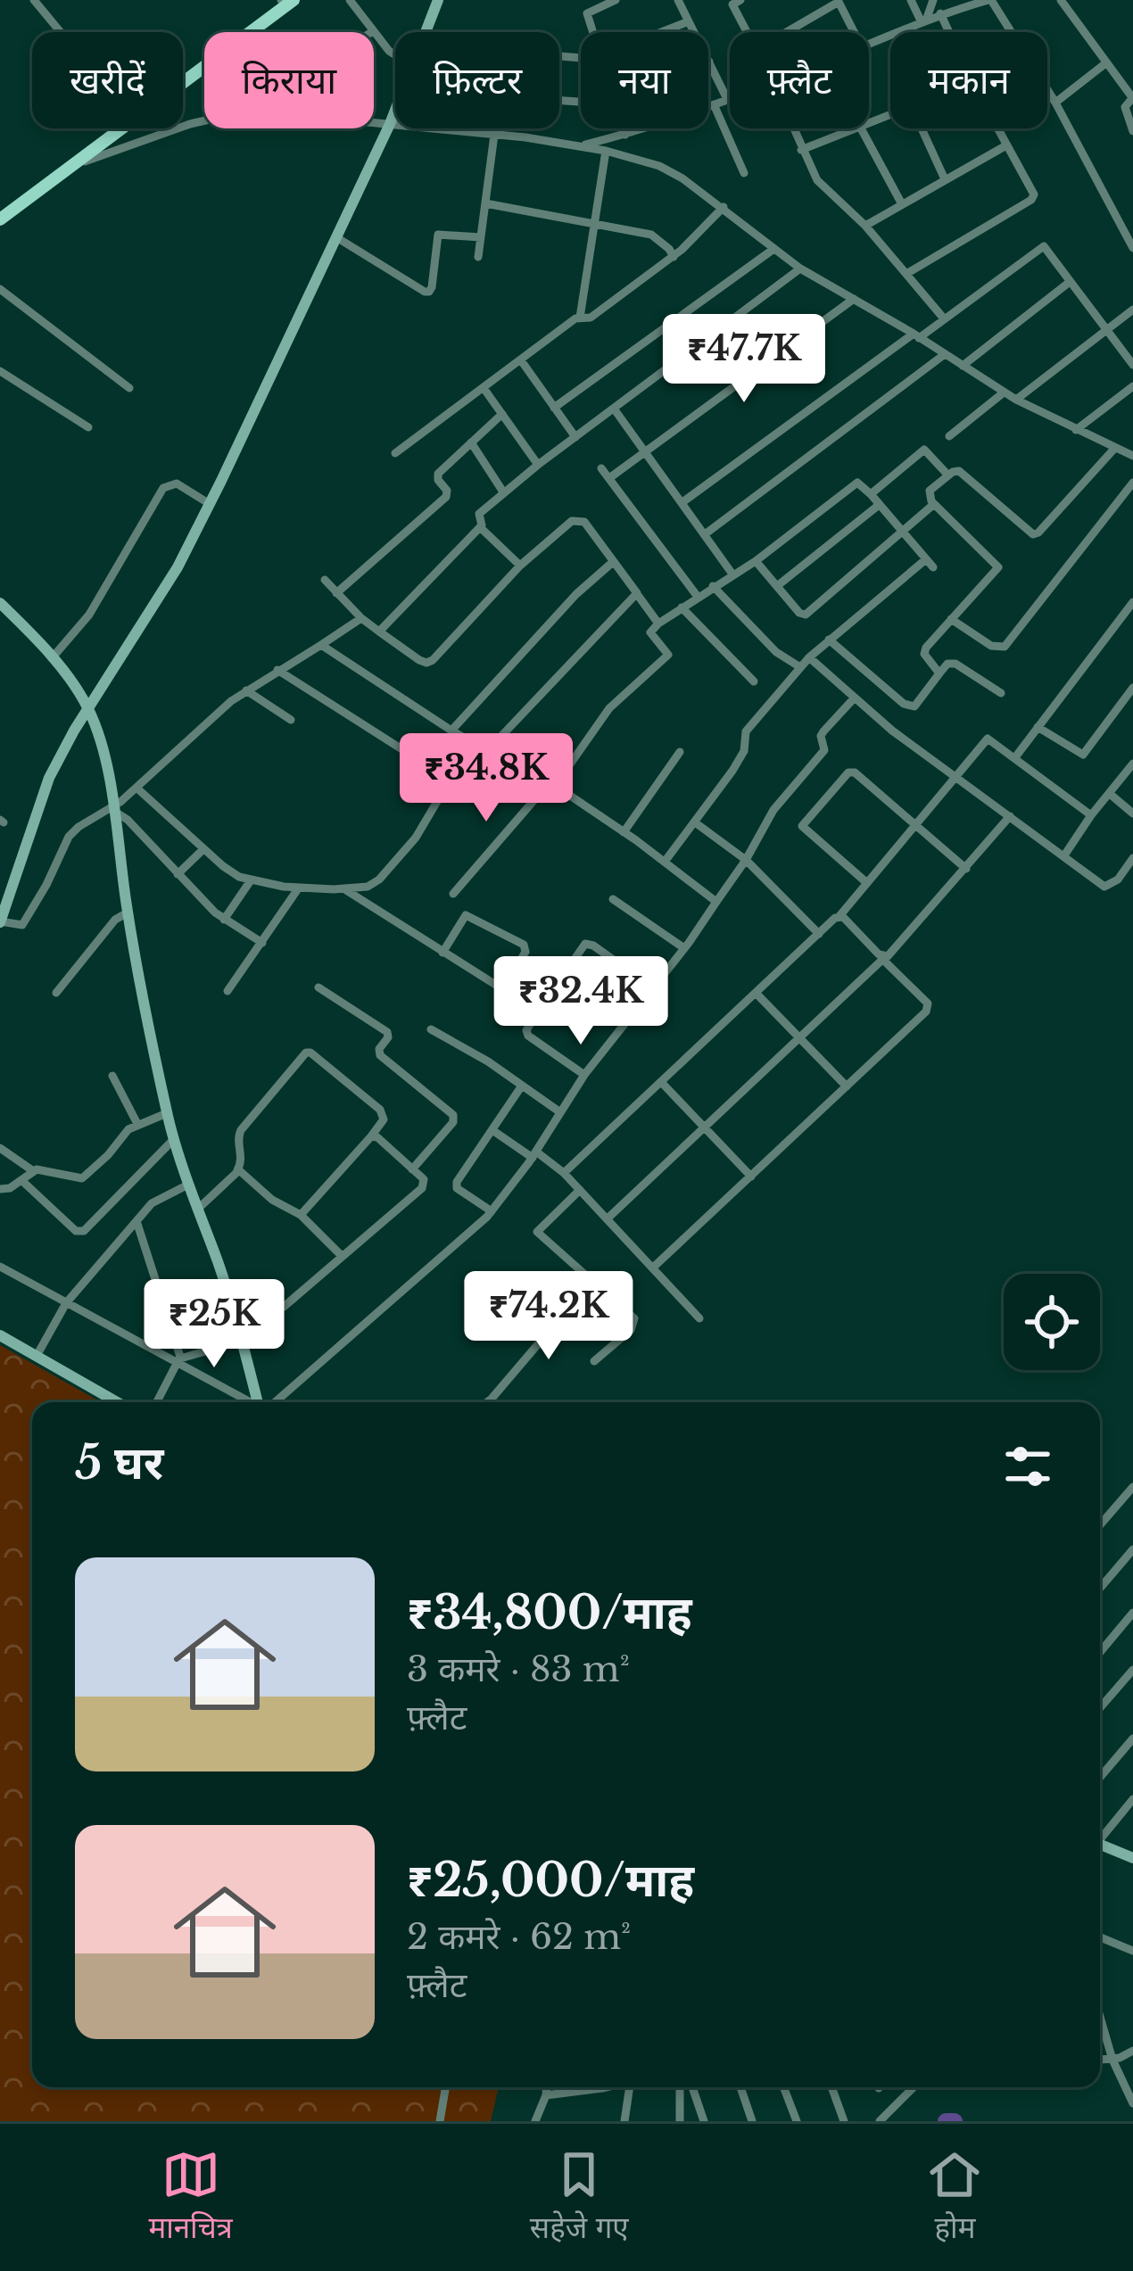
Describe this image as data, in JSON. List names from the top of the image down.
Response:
{
  "page": {
    "chip": [
      "खरीदें",
      "किराया",
      "फ़िल्टर",
      "नया",
      "फ़्लैट",
      "मकान"
    ],
    "price": [
      "₹47.7K",
      "₹34.8K",
      "₹32.4K",
      "₹74.2K",
      "₹25K"
    ],
    "heading": "5 घर",
    "list": [
      {
        "name": "₹34,800/माह",
        "note": "3 कमरे · 83 m² · फ़्लैट"
      },
      {
        "name": "₹25,000/माह",
        "note": "2 कमरे · 62 m² · फ़्लैट"
      }
    ],
    "tabs": ["मानचित्र", "सहेजे गए", "होम"]
  }
}
